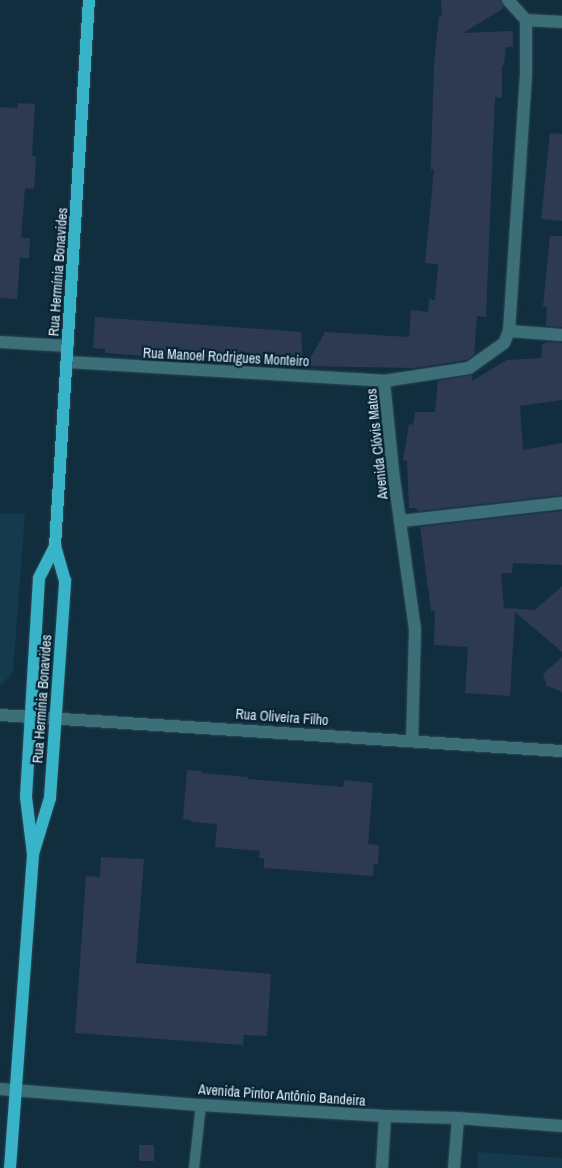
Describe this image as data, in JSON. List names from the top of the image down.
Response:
{
  "streets": {
    "main road": ["Rua Hermínia Bonavides"],
    "street": [
      "Rua Manoel Rodrigues Monteiro",
      "Avenida Clóvis Matos",
      "Rua Oliveira Filho",
      "Avenida Pintor Antônio Bandeira"
    ]
  },
  "crossings": [
    ["Rua Hermínia Bonavides", "Rua Manoel Rodrigues Monteiro"],
    ["Rua Hermínia Bonavides", "Rua Oliveira Filho"],
    ["Rua Hermínia Bonavides", "Avenida Pintor Antônio Bandeira"],
    ["Rua Manoel Rodrigues Monteiro", "Avenida Clóvis Matos"],
    ["Avenida Clóvis Matos", "Rua Oliveira Filho"]
  ]
}
